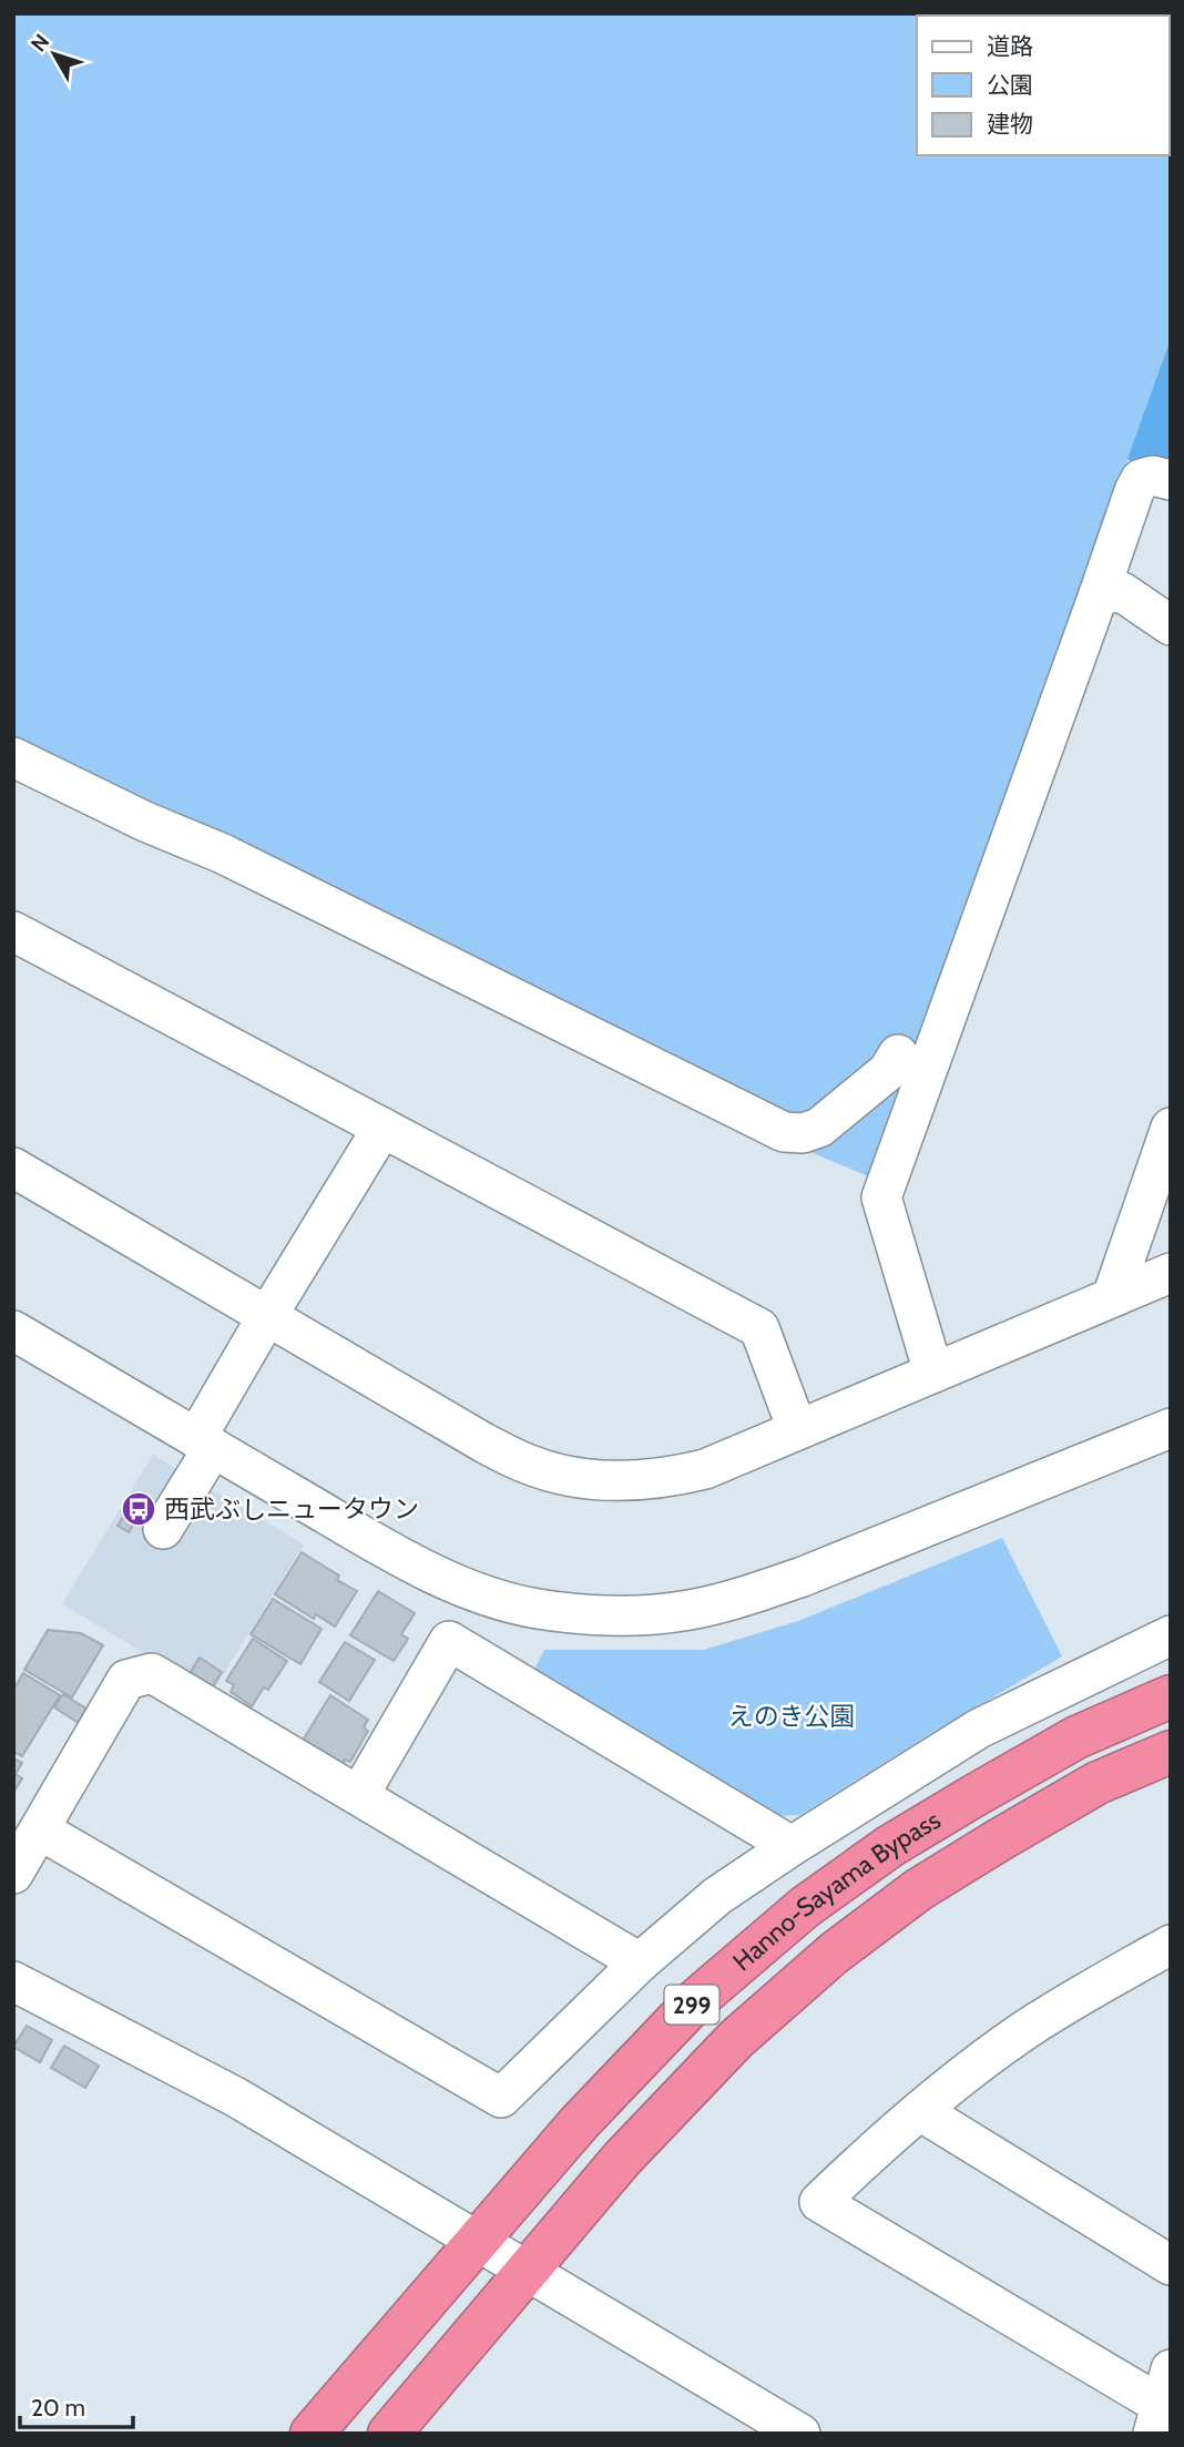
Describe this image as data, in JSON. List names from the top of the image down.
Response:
{
  "streets": {
    "highway": ["Hanno-Sayama Bypass", "299"]
  },
  "parks": ["えのき公園"],
  "places": {
    "bus stop": ["西武ぶしニュータウン"]
  },
  "legend": ["道路", "公園", "建物"],
  "scale_bar": "20 m",
  "north": "top left"
}
